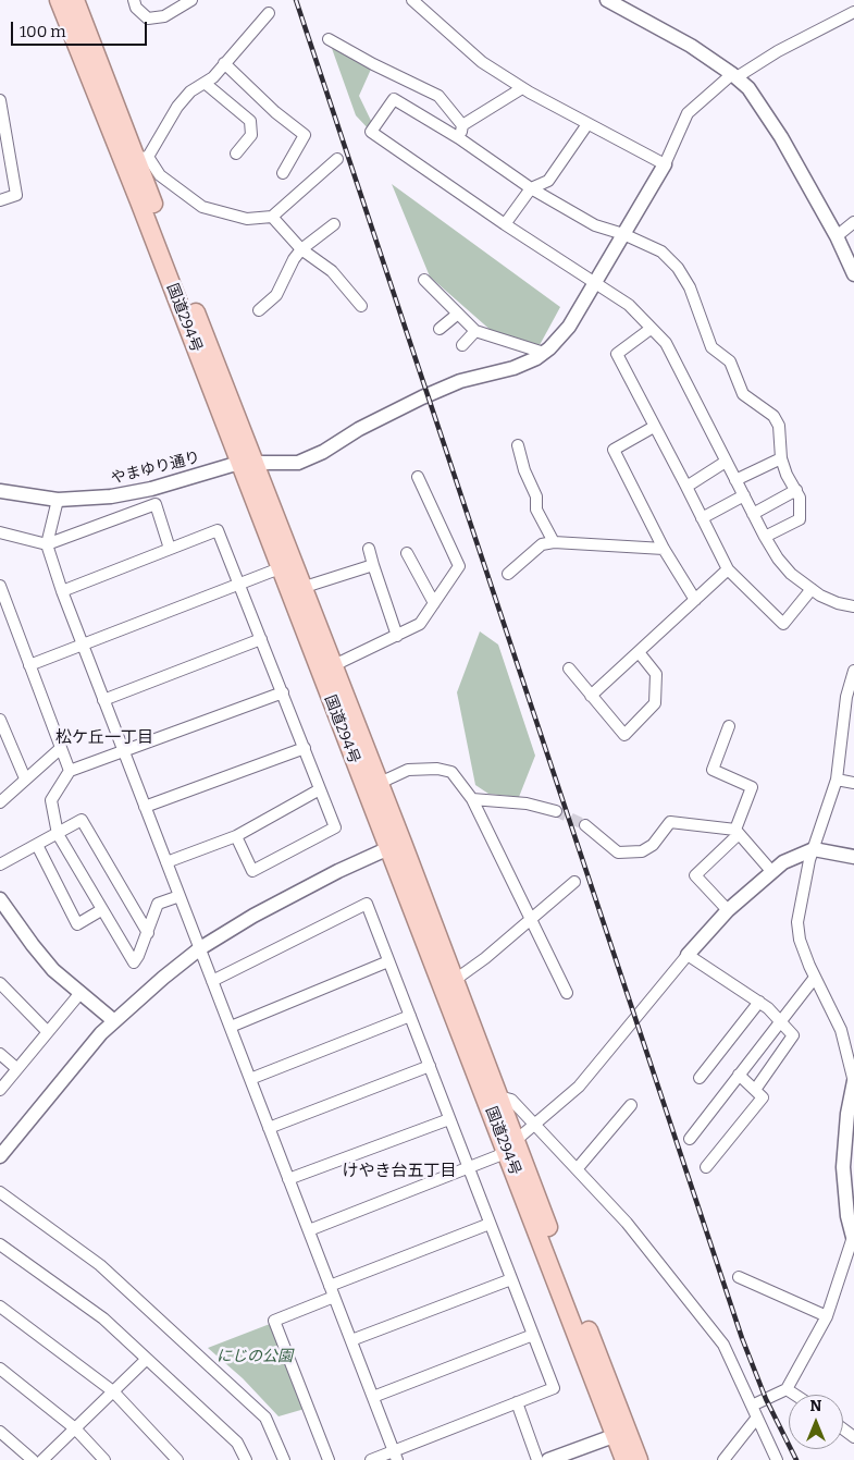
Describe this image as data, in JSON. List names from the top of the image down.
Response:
{
  "streets": {
    "highway": ["国道294号"],
    "street": ["やまゆり通り"]
  },
  "crossings": [
    ["国道294号", "やまゆり通り"]
  ],
  "districts": ["松ケ丘一丁目", "けやき台五丁目"],
  "parks": ["にじの公園"],
  "scale_bar": "100 m",
  "north": "top"
}
